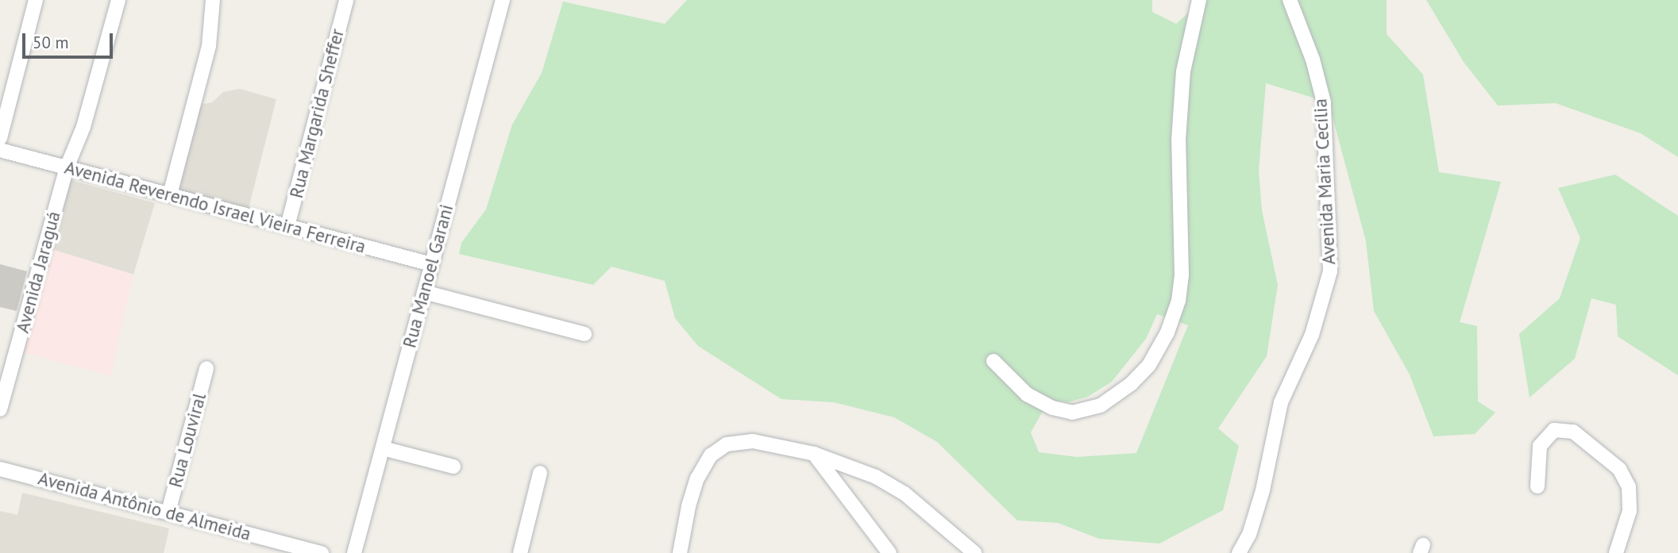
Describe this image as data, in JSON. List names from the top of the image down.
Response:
{
  "streets": {
    "street": [
      "Rua Margarida Sheffer",
      "Avenida Maria Cecília",
      "Avenida Reverendo Israel Vieira Ferreira",
      "Avenida Jaraguá",
      "Rua Manoel Garani",
      "Rua Louviral",
      "Avenida Antônio de Almeida"
    ]
  },
  "crossings": [
    ["Rua Margarida Sheffer", "Avenida Reverendo Israel Vieira Ferreira"],
    ["Avenida Reverendo Israel Vieira Ferreira", "Avenida Jaraguá"],
    ["Avenida Reverendo Israel Vieira Ferreira", "Rua Manoel Garani"],
    ["Rua Louviral", "Avenida Antônio de Almeida"]
  ],
  "scale_bar": "50 m"
}
